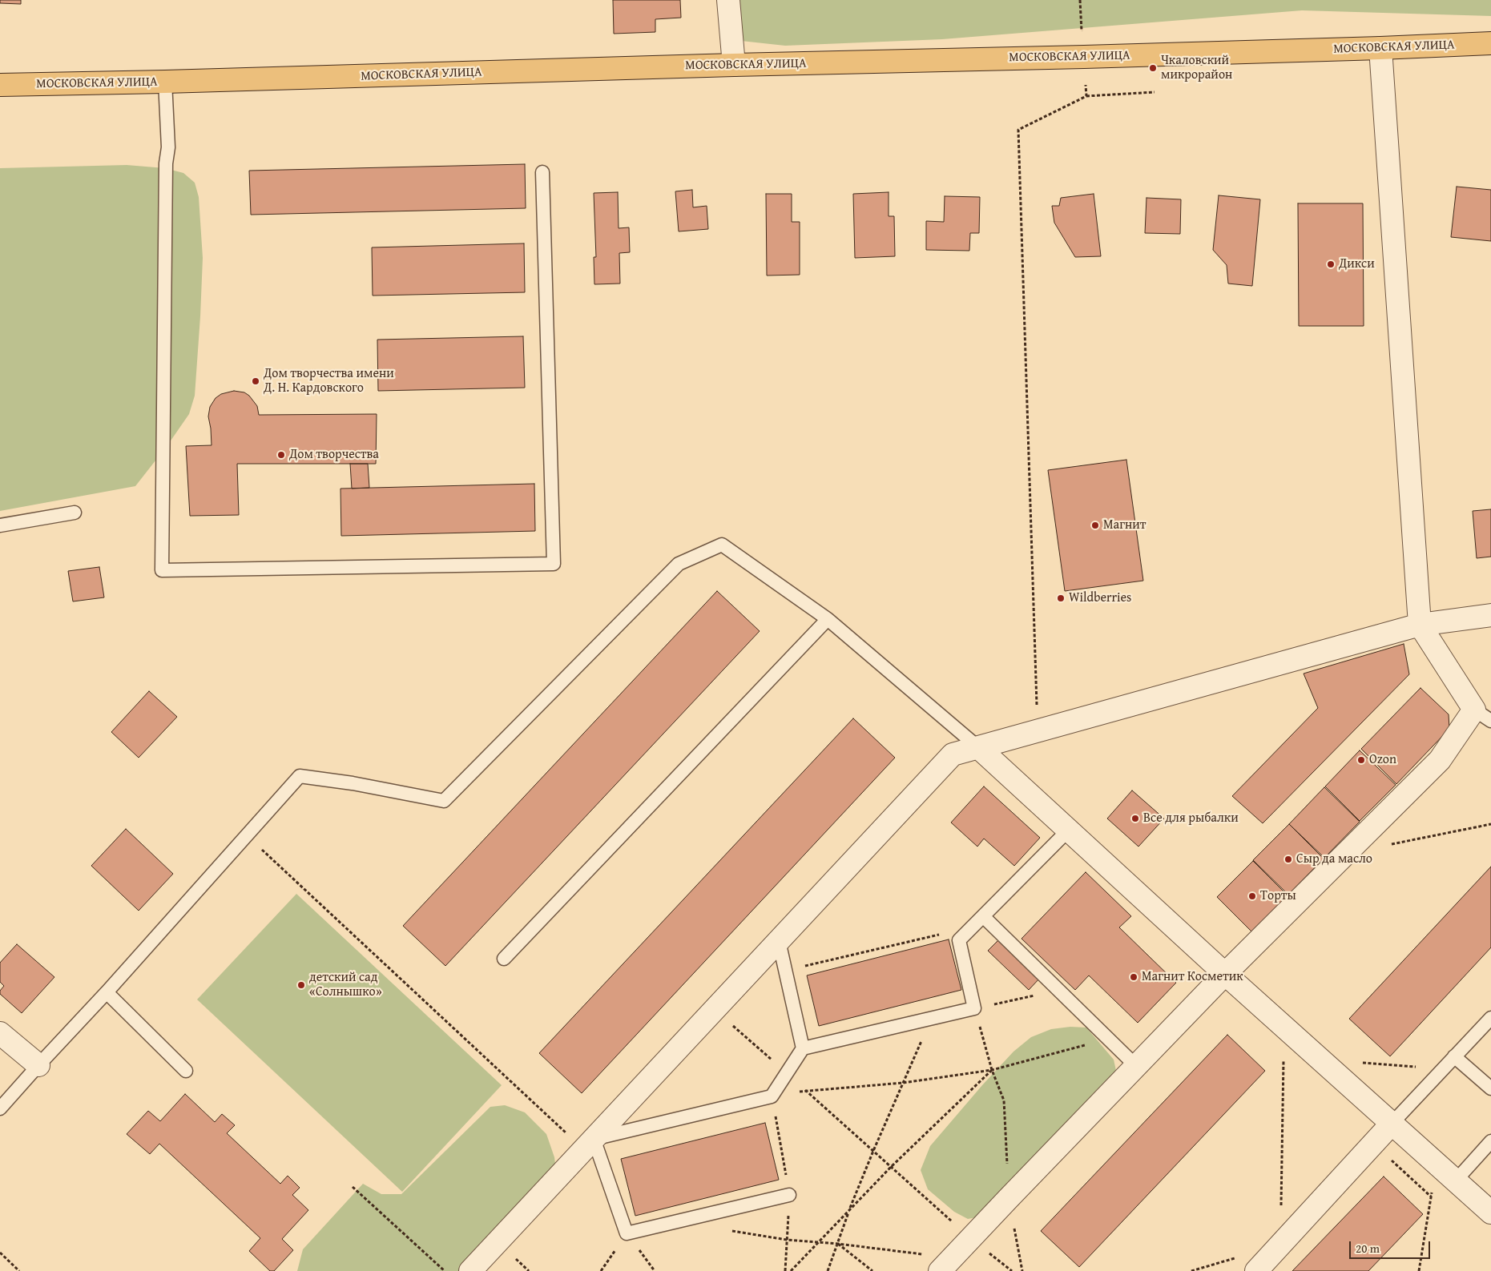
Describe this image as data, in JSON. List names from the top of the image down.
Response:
{
  "streets": {
    "main road": ["МОСКОВСКАЯ УЛИЦА"]
  },
  "places": [
    "Чкаловский микрорайон",
    "Дикси",
    "Дом творчества имени Д. Н. Кардовского",
    "Дом творчества",
    "Магнит",
    "Wildberries",
    "Ozon",
    "Все для рыбалки",
    "Сыр да масло",
    "Торты",
    "Магнит Косметик",
    "детский сад «Солнышко»"
  ],
  "scale_bar": "20 m"
}
